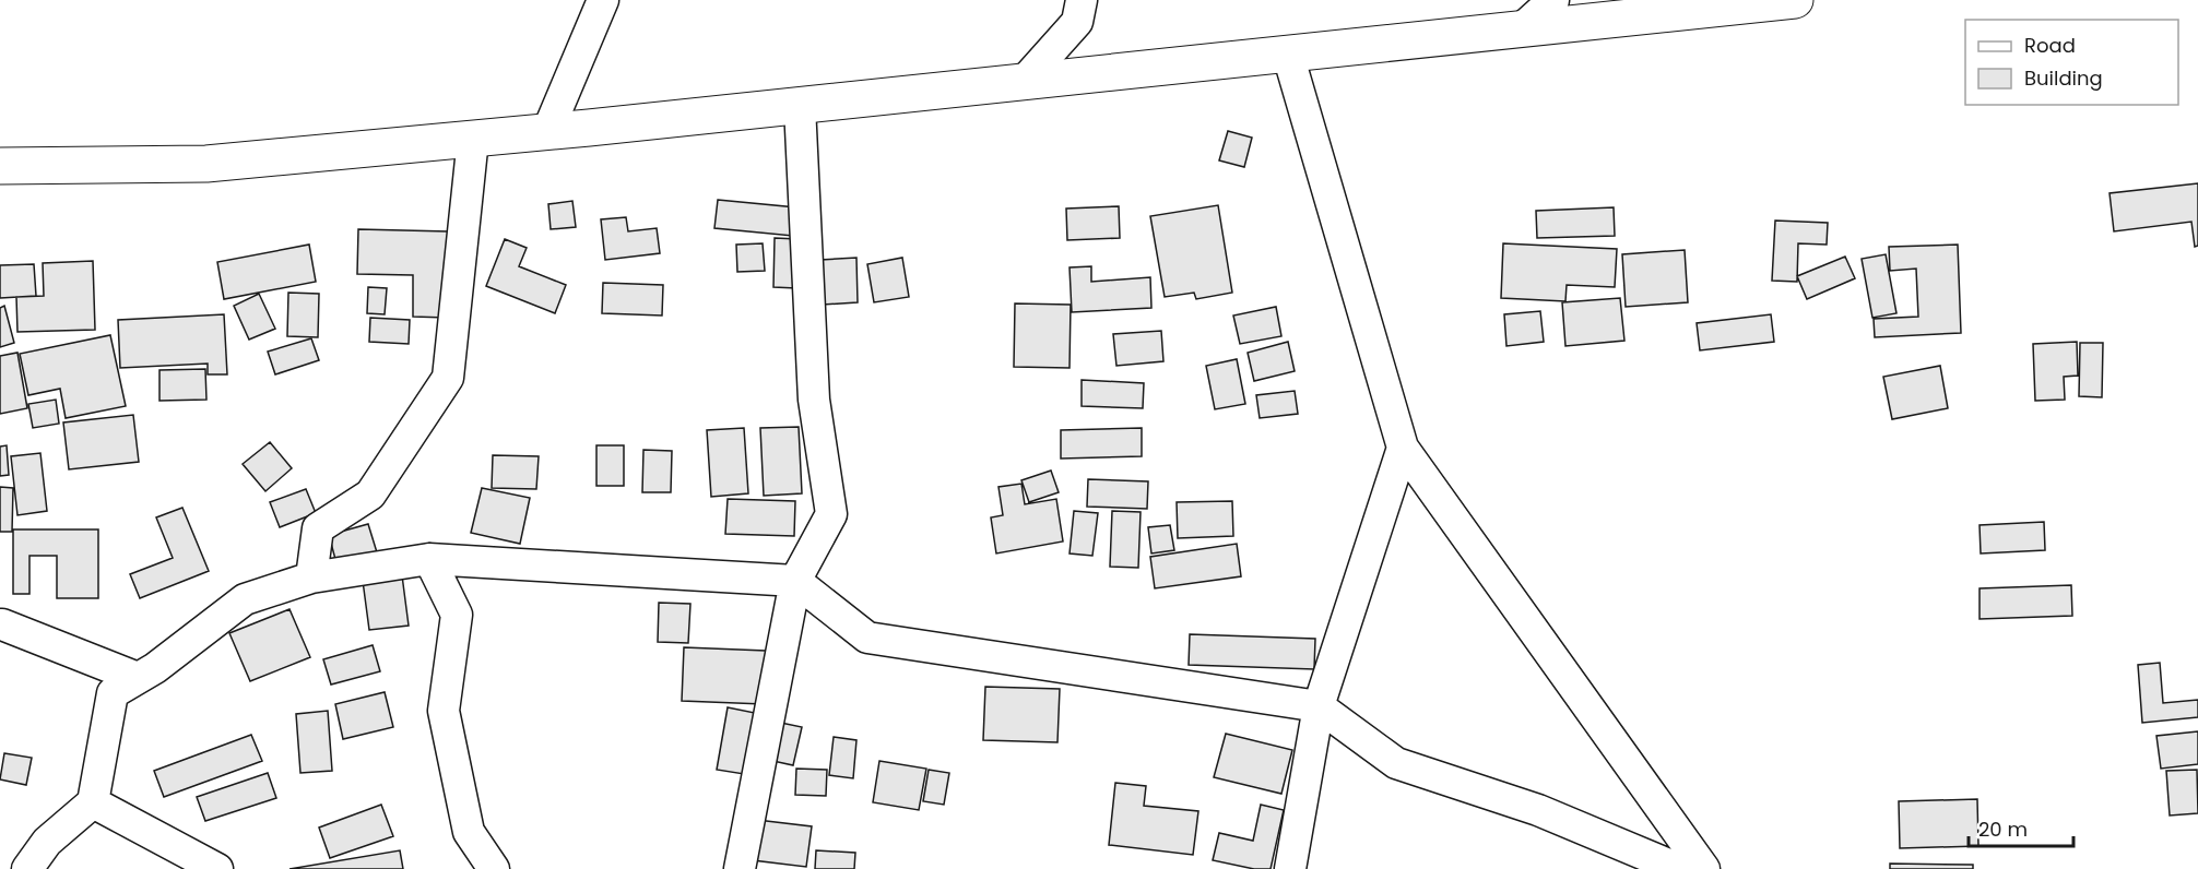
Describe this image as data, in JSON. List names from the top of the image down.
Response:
{
  "legend": ["Road", "Building"],
  "scale_bar": "20 m"
}
